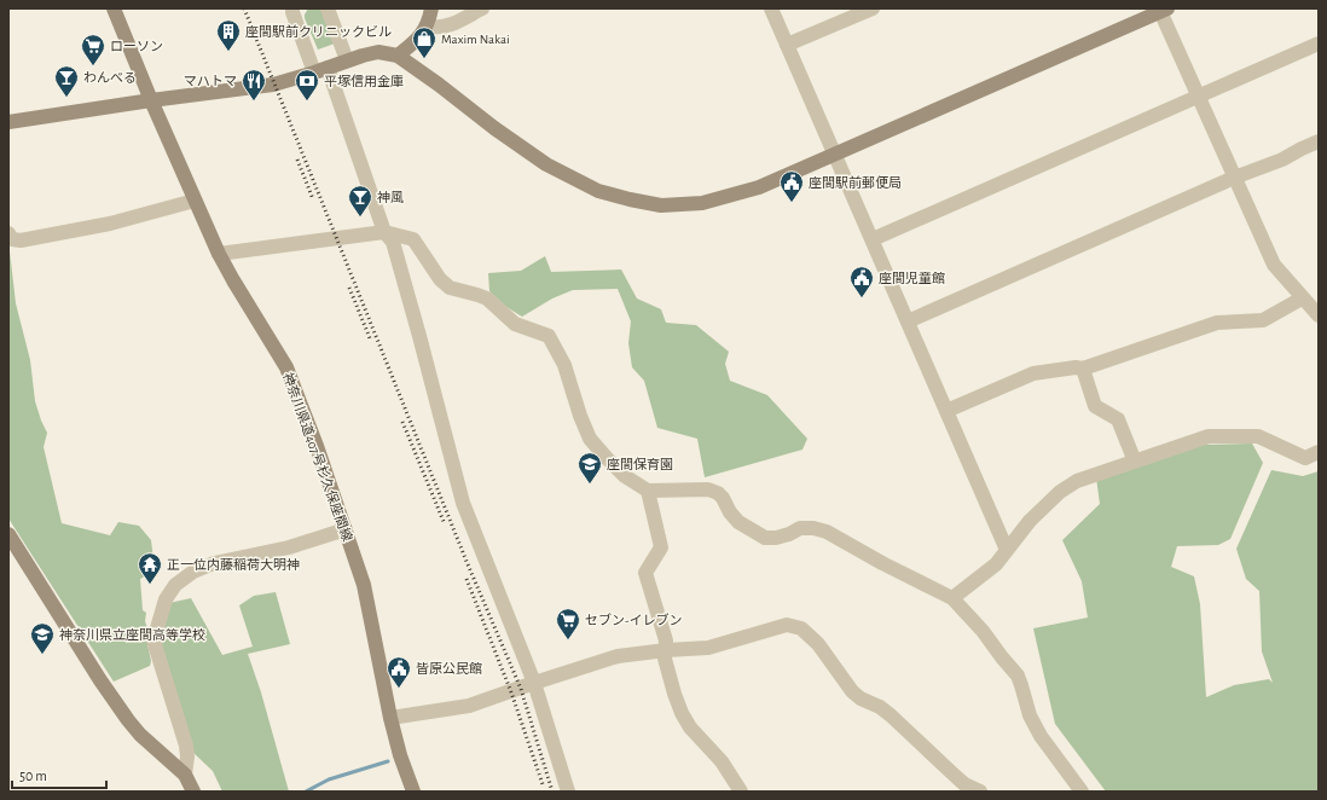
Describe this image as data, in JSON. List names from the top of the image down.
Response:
{
  "streets": {
    "street": ["神奈川県道407号杉久保座間線"]
  },
  "places": {
    "building": ["座間駅前クリニックビル"],
    "shop": ["Maxim Nakai"],
    "supermarket": ["ローソン", "セブン-イレブン"],
    "bar": ["わんべる", "神風"],
    "restaurant": ["マハトマ"],
    "bank": ["平塚信用金庫"],
    "public building": ["座間駅前郵便局", "座間児童館", "皆原公民館"],
    "school or university": ["座間保育園", "神奈川県立座間高等学校"],
    "temple": ["正一位内藤稲荷大明神"]
  },
  "scale_bar": "50 m"
}
